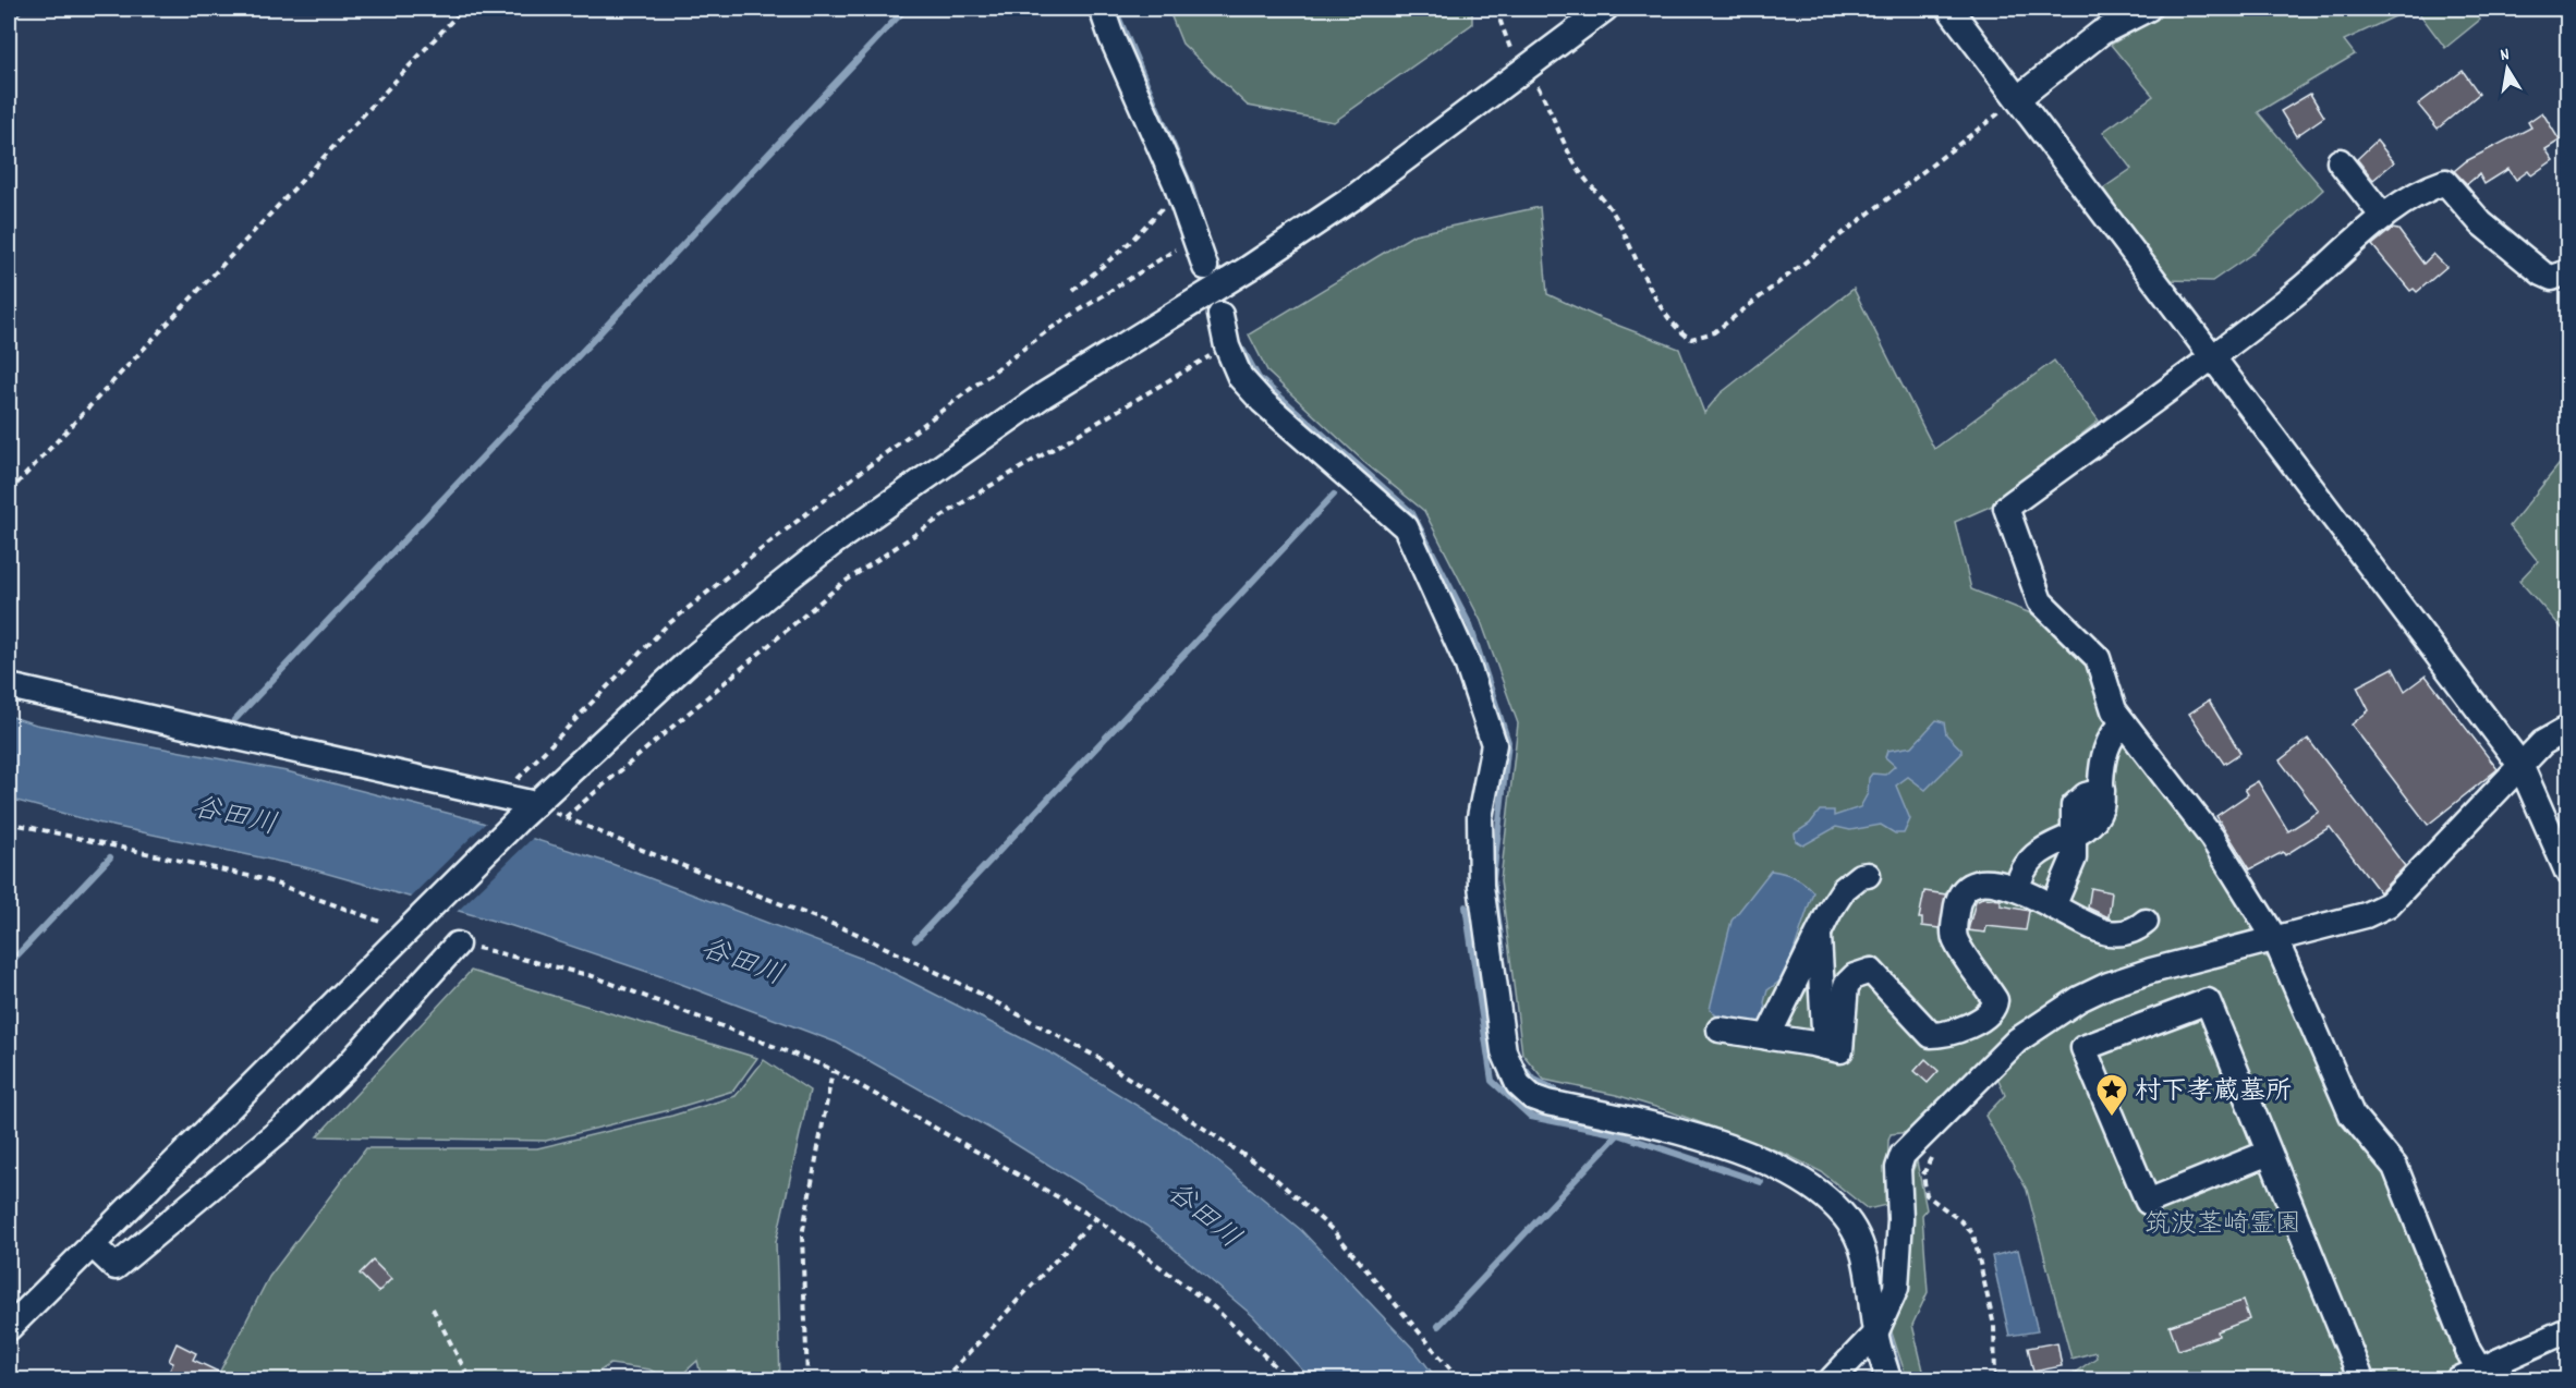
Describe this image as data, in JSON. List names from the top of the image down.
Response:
{
  "water": ["谷田川"],
  "parks": ["筑波茎崎霊園"],
  "places": {
    "place": ["村下孝蔵墓所"]
  },
  "north": "top"
}
